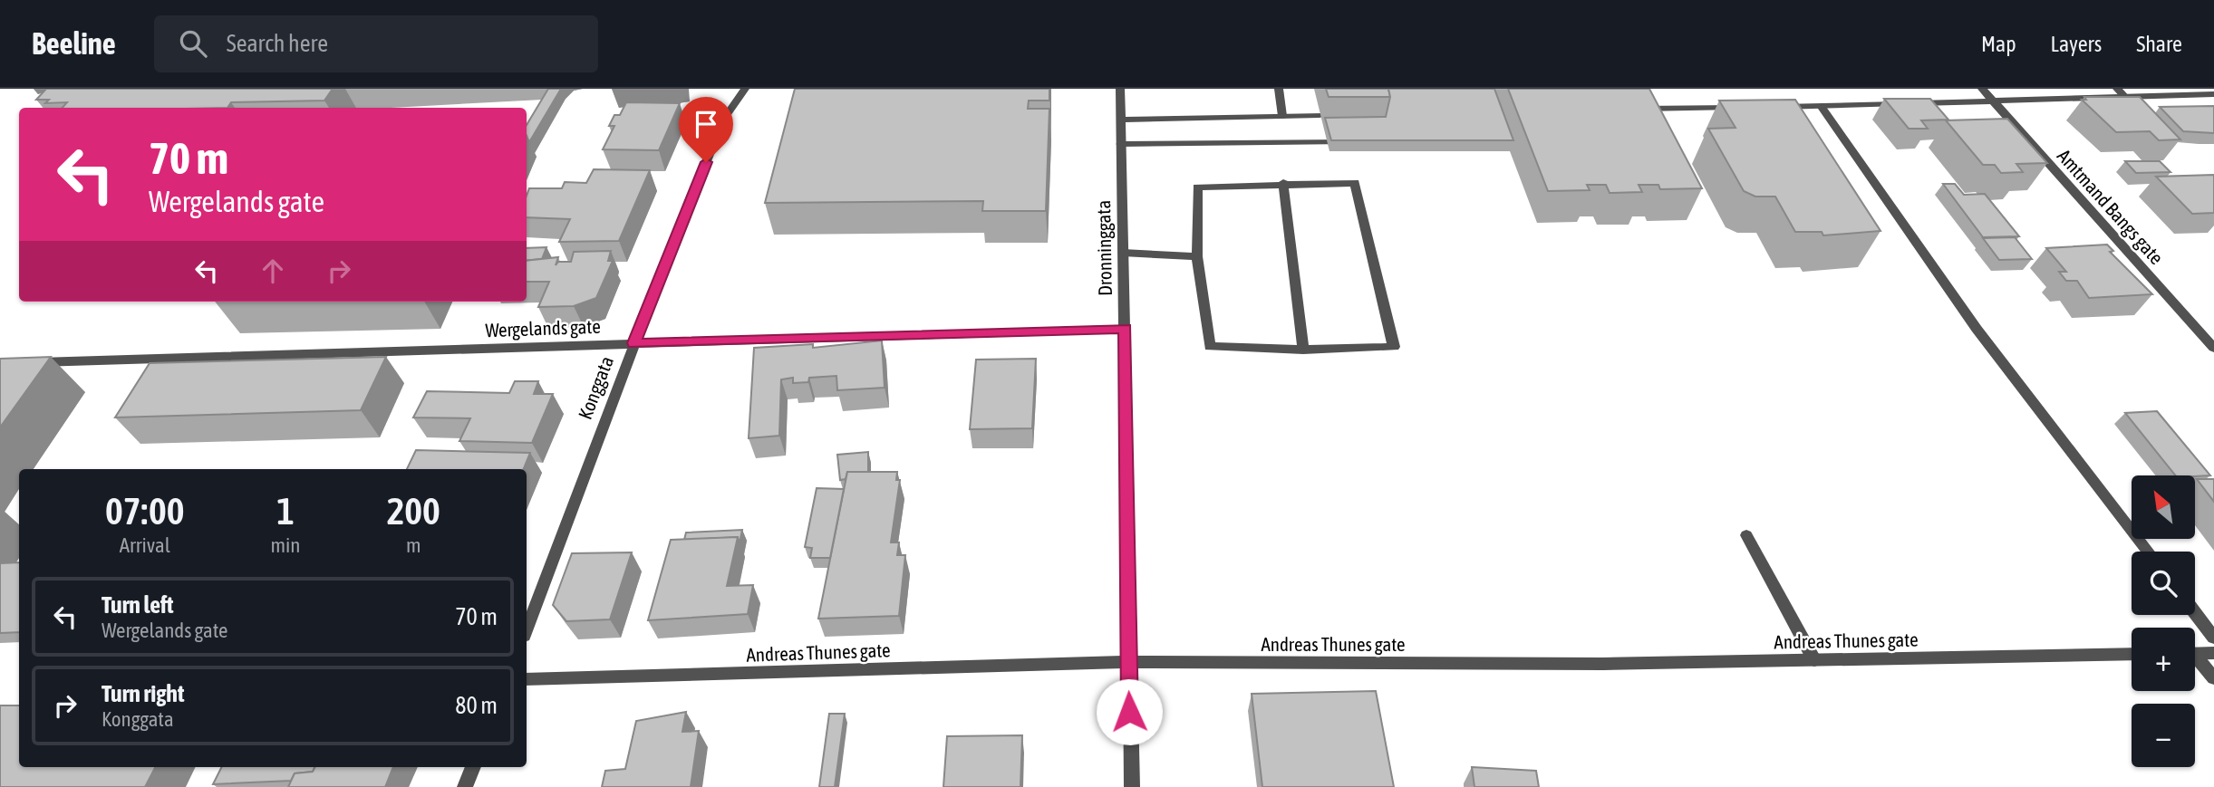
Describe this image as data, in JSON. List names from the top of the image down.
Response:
{
  "streets": {
    "street": [
      "Amtmand Bangs gate",
      "Dronninggata",
      "Wergelands gate",
      "Konggata",
      "Andreas Thunes gate"
    ]
  },
  "crossings": [
    ["Dronninggata", "Wergelands gate"],
    ["Dronninggata", "Andreas Thunes gate"],
    ["Wergelands gate", "Konggata"]
  ],
  "north": "top left",
  "page": {
    "header": "Beeline",
    "search": "Search here",
    "nav": ["Map", "Layers", "Share"],
    "turn": ["70 m", "Wergelands gate"],
    "eta": [
      "07:00",
      "Arrival",
      "1",
      "min",
      "200",
      "m"
    ],
    "map_buttons": ["+", "−"],
    "list": [
      {
        "name": "Turn left",
        "note": "Wergelands gate",
        "value": "70 m"
      },
      {
        "name": "Turn right",
        "note": "Konggata",
        "value": "80 m"
      }
    ]
  }
}
